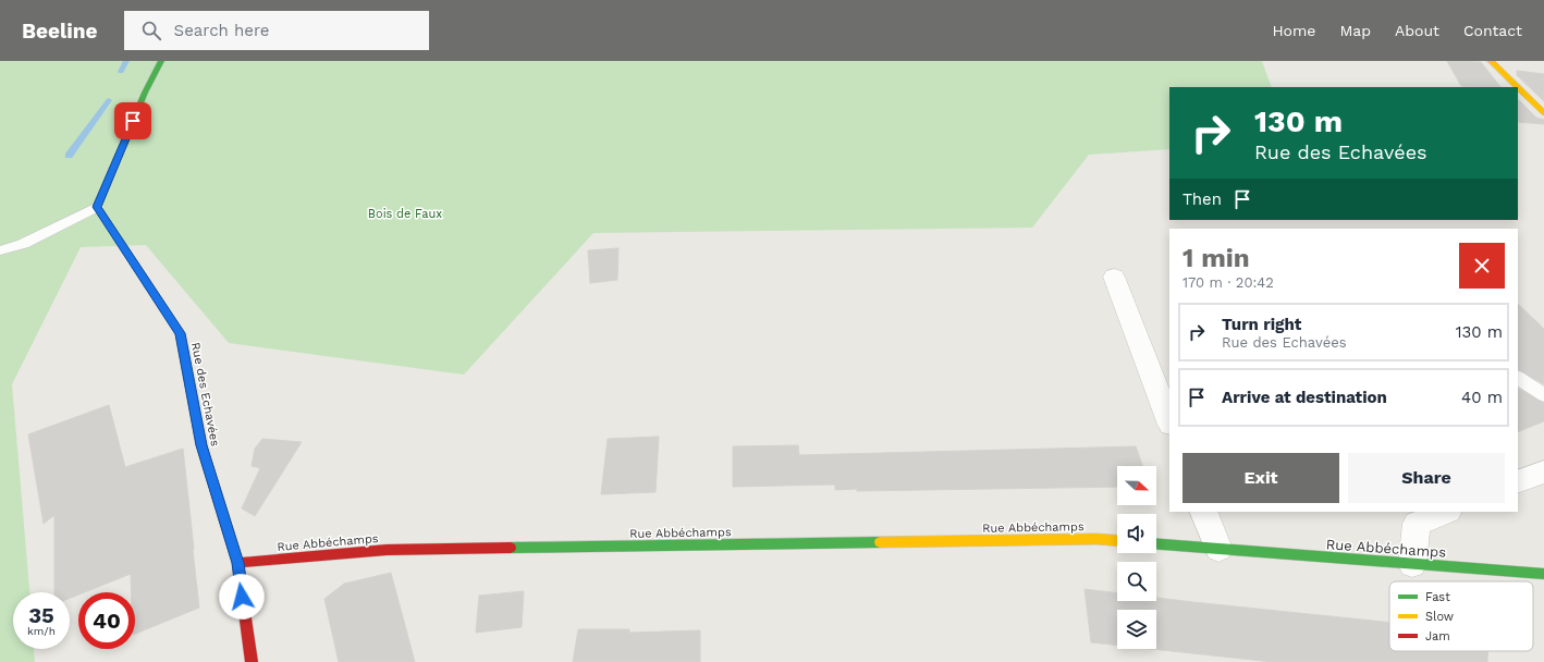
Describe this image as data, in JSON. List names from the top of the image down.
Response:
{
  "streets": {
    "street": ["Rue des Echavées", "Rue Abbéchamps"]
  },
  "crossings": [
    ["Rue des Echavées", "Rue Abbéchamps"]
  ],
  "parks": ["Bois de Faux"],
  "legend": ["Fast", "Slow", "Jam"],
  "north": "right",
  "page": {
    "header": "Beeline",
    "search": "Search here",
    "nav": [
      "Home",
      "Map",
      "About",
      "Contact"
    ],
    "turn": ["130 m", "Rue des Echavées"],
    "then": "Then",
    "heading": ["1 min", "170 m · 20:42"],
    "list": [
      {
        "name": "Turn right",
        "note": "Rue des Echavées",
        "value": "130 m"
      },
      {
        "name": "Arrive at destination",
        "value": "40 m"
      }
    ],
    "buttons": ["Exit", "Share"],
    "speed": "35 km/h",
    "limit": "40"
  }
}
